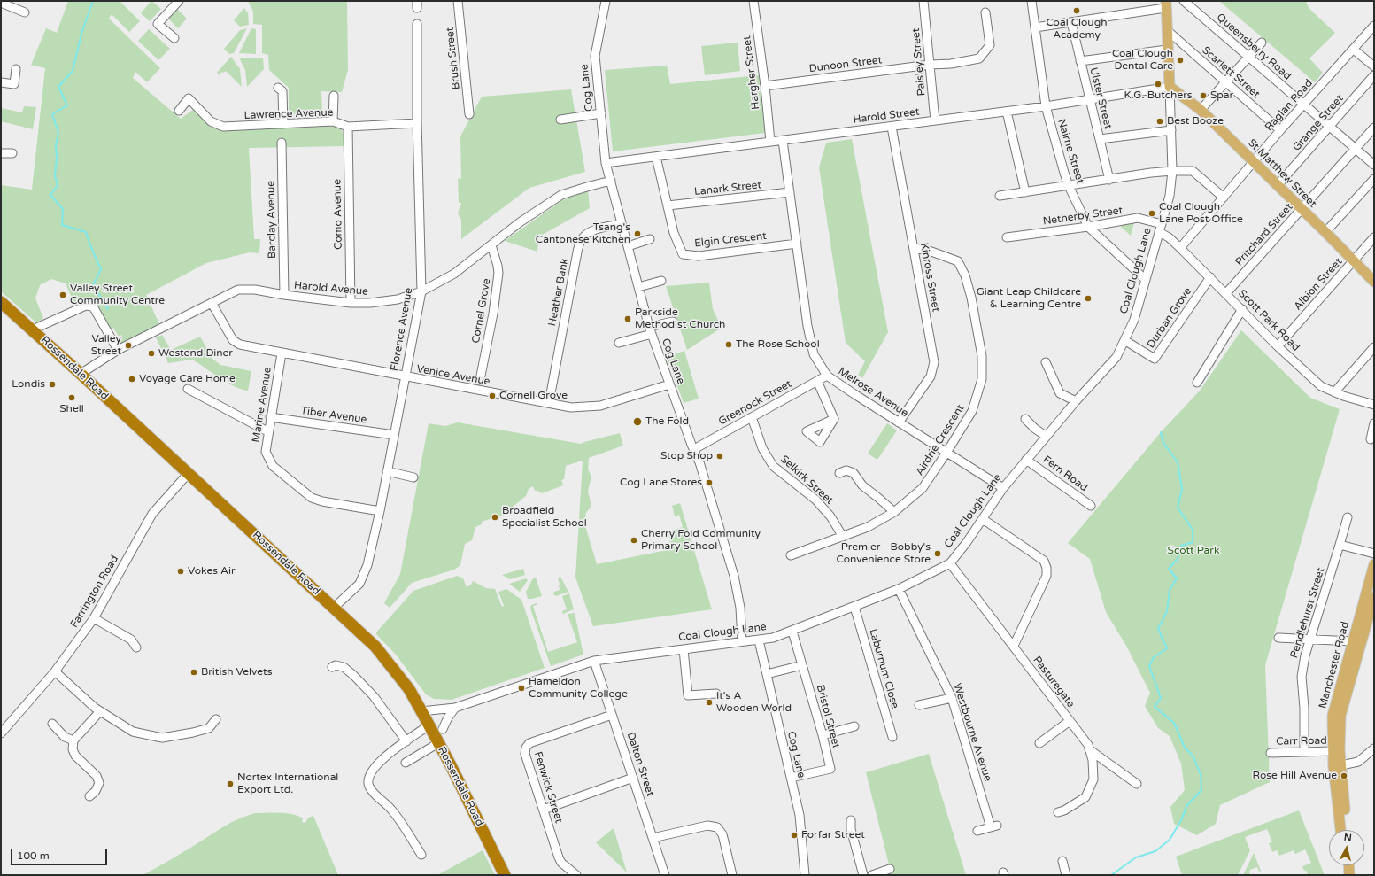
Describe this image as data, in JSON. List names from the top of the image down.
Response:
{
  "streets": {
    "highway": ["Rossendale Road"],
    "main road": ["St Matthew Street", "Coal Clough Lane", "Manchester Road"],
    "street": [
      "Queensberry Road",
      "Brush Street",
      "Paisley Street",
      "Dunoon Street",
      "Hargher Street",
      "Scarlett Street",
      "Cog Lane",
      "Ulster Street",
      "Raglan Road",
      "Lawrence Avenue",
      "Harold Street",
      "Grange Street",
      "Nairne Street",
      "Lanark Street",
      "Como Avenue",
      "Netherby Street",
      "Barclay Avenue",
      "Pritchard Street",
      "Elgin Crescent",
      "Kinross Street",
      "Albion Street",
      "Harold Avenue",
      "Heather Bank",
      "Cornel Grove",
      "Durban Grove",
      "Scott Park Road",
      "Florence Avenue",
      "Venice Avenue",
      "Melrose Avenue",
      "Greenock Street",
      "Marine Avenue",
      "Tiber Avenue",
      "Airdrie Crescent",
      "Fern Road",
      "Selkirk Street",
      "Farrington Road",
      "Pendlehurst Street",
      "Laburnum Close",
      "Pasturegate",
      "Bristol Street",
      "Westbourne Avenue",
      "Carr Road",
      "Dalton Street",
      "Fenwick Street"
    ]
  },
  "crossings": [
    ["Queensberry Road", "Raglan Road"],
    ["Queensberry Road", "Grange Street"],
    ["Queensberry Road", "Pritchard Street"],
    ["Paisley Street", "Dunoon Street"],
    ["Paisley Street", "Harold Street"],
    ["Dunoon Street", "Hargher Street"],
    ["Hargher Street", "Harold Street"],
    ["Scarlett Street", "Raglan Road"],
    ["Scarlett Street", "Coal Clough Lane"],
    ["Cog Lane", "Harold Street"],
    ["Cog Lane", "Coal Clough Lane"],
    ["Cog Lane", "Harold Avenue"],
    ["Cog Lane", "Heather Bank"],
    ["Cog Lane", "Venice Avenue"],
    ["Cog Lane", "Greenock Street"],
    ["Cog Lane", "Bristol Street"],
    ["Ulster Street", "Harold Street"],
    ["Raglan Road", "St Matthew Street"],
    ["Raglan Road", "Scott Park Road"],
    ["Lawrence Avenue", "Como Avenue"],
    ["Lawrence Avenue", "Florence Avenue"],
    ["Harold Street", "Nairne Street"],
    ["Harold Street", "St Matthew Street"],
    ["Harold Street", "Elgin Crescent"],
    ["Harold Street", "Coal Clough Lane"],
    ["Harold Street", "Kinross Street"],
    ["Harold Street", "Melrose Avenue"],
    ["Grange Street", "St Matthew Street"],
    ["Nairne Street", "Netherby Street"],
    ["Nairne Street", "Coal Clough Lane"],
    ["St Matthew Street", "Pritchard Street"],
    ["St Matthew Street", "Coal Clough Lane"],
    ["St Matthew Street", "Albion Street"],
    ["Lanark Street", "Elgin Crescent"],
    ["Lanark Street", "Melrose Avenue"],
    ["Como Avenue", "Harold Avenue"],
    ["Netherby Street", "Coal Clough Lane"],
    ["Netherby Street", "Scott Park Road"],
    ["Barclay Avenue", "Harold Avenue"],
    ["Pritchard Street", "Scott Park Road"],
    ["Elgin Crescent", "Melrose Avenue"],
    ["Coal Clough Lane", "Durban Grove"],
    ["Coal Clough Lane", "Scott Park Road"],
    ["Coal Clough Lane", "Rossendale Road"],
    ["Coal Clough Lane", "Melrose Avenue"],
    ["Coal Clough Lane", "Fern Road"],
    ["Coal Clough Lane", "Laburnum Close"],
    ["Coal Clough Lane", "Pasturegate"],
    ["Coal Clough Lane", "Bristol Street"],
    ["Coal Clough Lane", "Westbourne Avenue"],
    ["Coal Clough Lane", "Dalton Street"],
    ["Kinross Street", "Melrose Avenue"],
    ["Kinross Street", "Airdrie Crescent"],
    ["Albion Street", "Scott Park Road"],
    ["Harold Avenue", "Cornel Grove"],
    ["Harold Avenue", "Florence Avenue"],
    ["Harold Avenue", "Rossendale Road"],
    ["Harold Avenue", "Venice Avenue"],
    ["Durban Grove", "Scott Park Road"],
    ["Florence Avenue", "Rossendale Road"],
    ["Florence Avenue", "Venice Avenue"],
    ["Florence Avenue", "Marine Avenue"],
    ["Florence Avenue", "Tiber Avenue"],
    ["Rossendale Road", "Farrington Road"],
    ["Venice Avenue", "Marine Avenue"],
    ["Melrose Avenue", "Greenock Street"],
    ["Melrose Avenue", "Airdrie Crescent"],
    ["Greenock Street", "Selkirk Street"],
    ["Marine Avenue", "Tiber Avenue"],
    ["Airdrie Crescent", "Selkirk Street"],
    ["Pendlehurst Street", "Carr Road"],
    ["Manchester Road", "Carr Road"],
    ["Dalton Street", "Fenwick Street"]
  ],
  "parks": ["Scott Park"],
  "places": [
    "Coal Clough Academy",
    "Coal Clough Dental Care",
    "K.G. Butchers",
    "Spar",
    "Best Booze",
    "Coal Clough Lane Post Office",
    "Tsang's Cantonese Kitchen",
    "Valley Street Community Centre",
    "Giant Leap Childcare & Learning Centre",
    "Parkside Methodist Church",
    "The Rose School",
    "Valley Street",
    "Westend Diner",
    "Voyage Care Home",
    "Londis",
    "Cornell Grove",
    "Shell",
    "The Fold",
    "Stop Shop",
    "Cog Lane Stores",
    "Broadfield Specialist School",
    "Cherry Fold Community Primary School",
    "Premier - Bobby's Convenience Store",
    "Vokes Air",
    "British Velvets",
    "Hameldon Community College",
    "It's A Wooden World",
    "Rose Hill Avenue",
    "Nortex International Export Ltd.",
    "Forfar Street"
  ],
  "scale_bar": "100 m",
  "north": "top"
}
